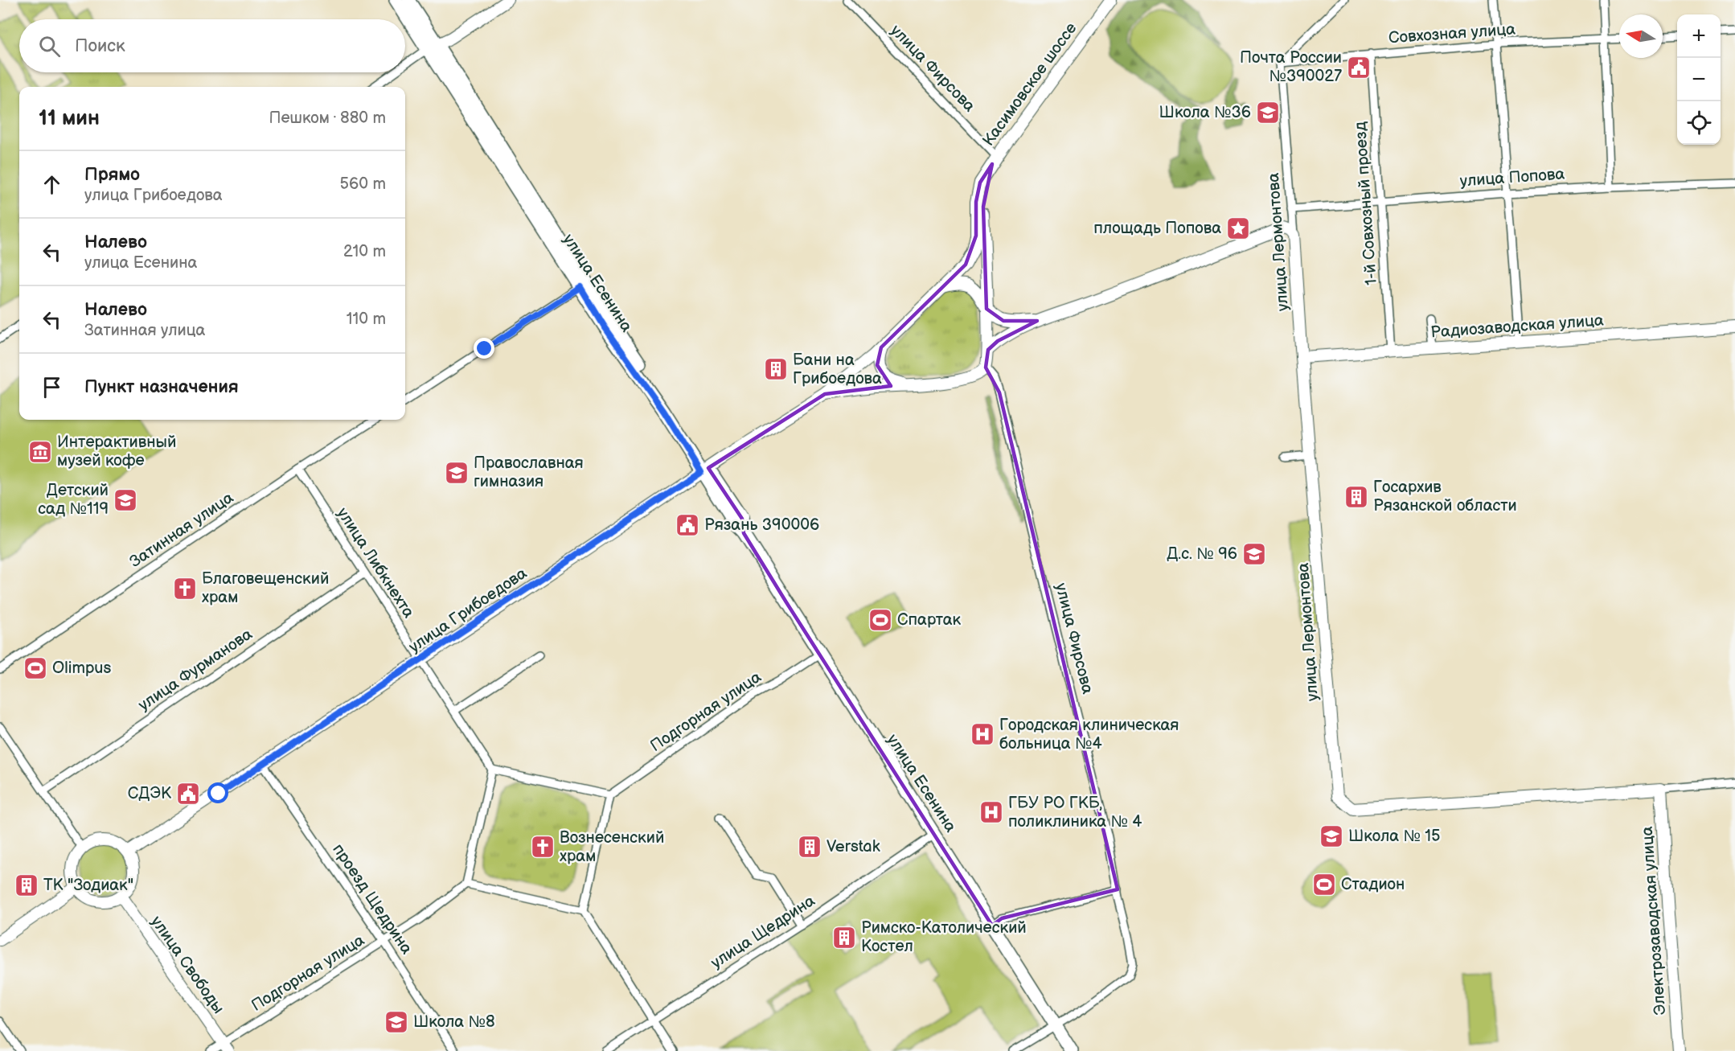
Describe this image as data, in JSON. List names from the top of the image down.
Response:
{
  "streets": {
    "main road": ["улица Есенина"],
    "street": [
      "Совхозная улица",
      "улица Фирсова",
      "Касимовское шоссе",
      "улица Попова",
      "1-й Совхозный проезд",
      "улица Лермонтова",
      "Радиозаводская улица",
      "Затинная улица",
      "улица Либкнехта",
      "улица Грибоедова",
      "улица Фурманова",
      "Подгорная улица",
      "проезд Щедрина",
      "Электрозаводская улица",
      "улица Щедрина",
      "улица Свободы"
    ]
  },
  "crossings": [
    ["Совхозная улица", "1-й Совхозный проезд"],
    ["Совхозная улица", "улица Лермонтова"],
    ["улица Фирсова", "Касимовское шоссе"],
    ["улица Фирсова", "улица Есенина"],
    ["улица Попова", "1-й Совхозный проезд"],
    ["улица Попова", "улица Лермонтова"],
    ["1-й Совхозный проезд", "Радиозаводская улица"],
    ["улица Лермонтова", "Радиозаводская улица"],
    ["улица Лермонтова", "Электрозаводская улица"],
    ["улица Есенина", "улица Грибоедова"],
    ["улица Есенина", "Подгорная улица"],
    ["улица Есенина", "улица Щедрина"],
    ["Затинная улица", "улица Либкнехта"],
    ["улица Либкнехта", "улица Грибоедова"],
    ["улица Либкнехта", "улица Фурманова"],
    ["улица Грибоедова", "проезд Щедрина"],
    ["улица Грибоедова", "улица Свободы"],
    ["Подгорная улица", "проезд Щедрина"],
    ["Подгорная улица", "улица Свободы"]
  ],
  "places": {
    "public building": ["Почта России №390027", "Рязань 390006", "СДЭК"],
    "school or university": [
      "Школа №36",
      "Православная гимназия",
      "Детский сад №119",
      "Д.с. № 96",
      "Школа № 15",
      "Школа №8"
    ],
    "place": ["площадь Попова"],
    "building": [
      "Бани на Грибоедова",
      "Госархив Рязанской области",
      "Verstak",
      "ТК \"Зодиак\"",
      "Римско-Католический Костел"
    ],
    "museum": ["Интерактивный музей кофе"],
    "church": ["Благовещенский храм", "Вознесенский храм"],
    "sports": ["Спартак", "Olimpus", "Стадион"],
    "hospital": ["Городская клиническая больница №4", "ГБУ РО ГКБ, поликлиника № 4"]
  },
  "north": "left",
  "page": {
    "map_buttons": ["+", "−"],
    "search": "Поиск",
    "heading": ["11 мин", "Пешком · 880 m"],
    "list": [
      ["Прямо", "улица Грибоедова", "560 m"],
      ["Налево", "улица Есенина", "210 m"],
      ["Налево", "Затинная улица", "110 m"],
      "Пункт назначения"
    ]
  }
}
